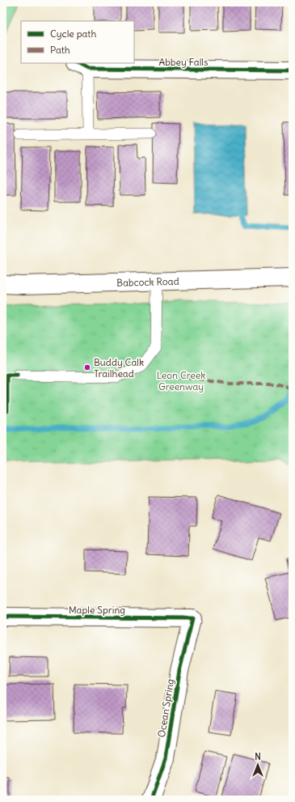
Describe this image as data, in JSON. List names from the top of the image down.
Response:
{
  "streets": {
    "street": [
      "Abbey Falls",
      "Babcock Road",
      "Maple Spring",
      "Ocean Spring"
    ]
  },
  "crossings": [
    ["Maple Spring", "Ocean Spring"]
  ],
  "parks": ["Leon Creek Greenway"],
  "places": ["Buddy Calk Trailhead"],
  "legend": ["Cycle path", "Path"],
  "north": "top"
}
